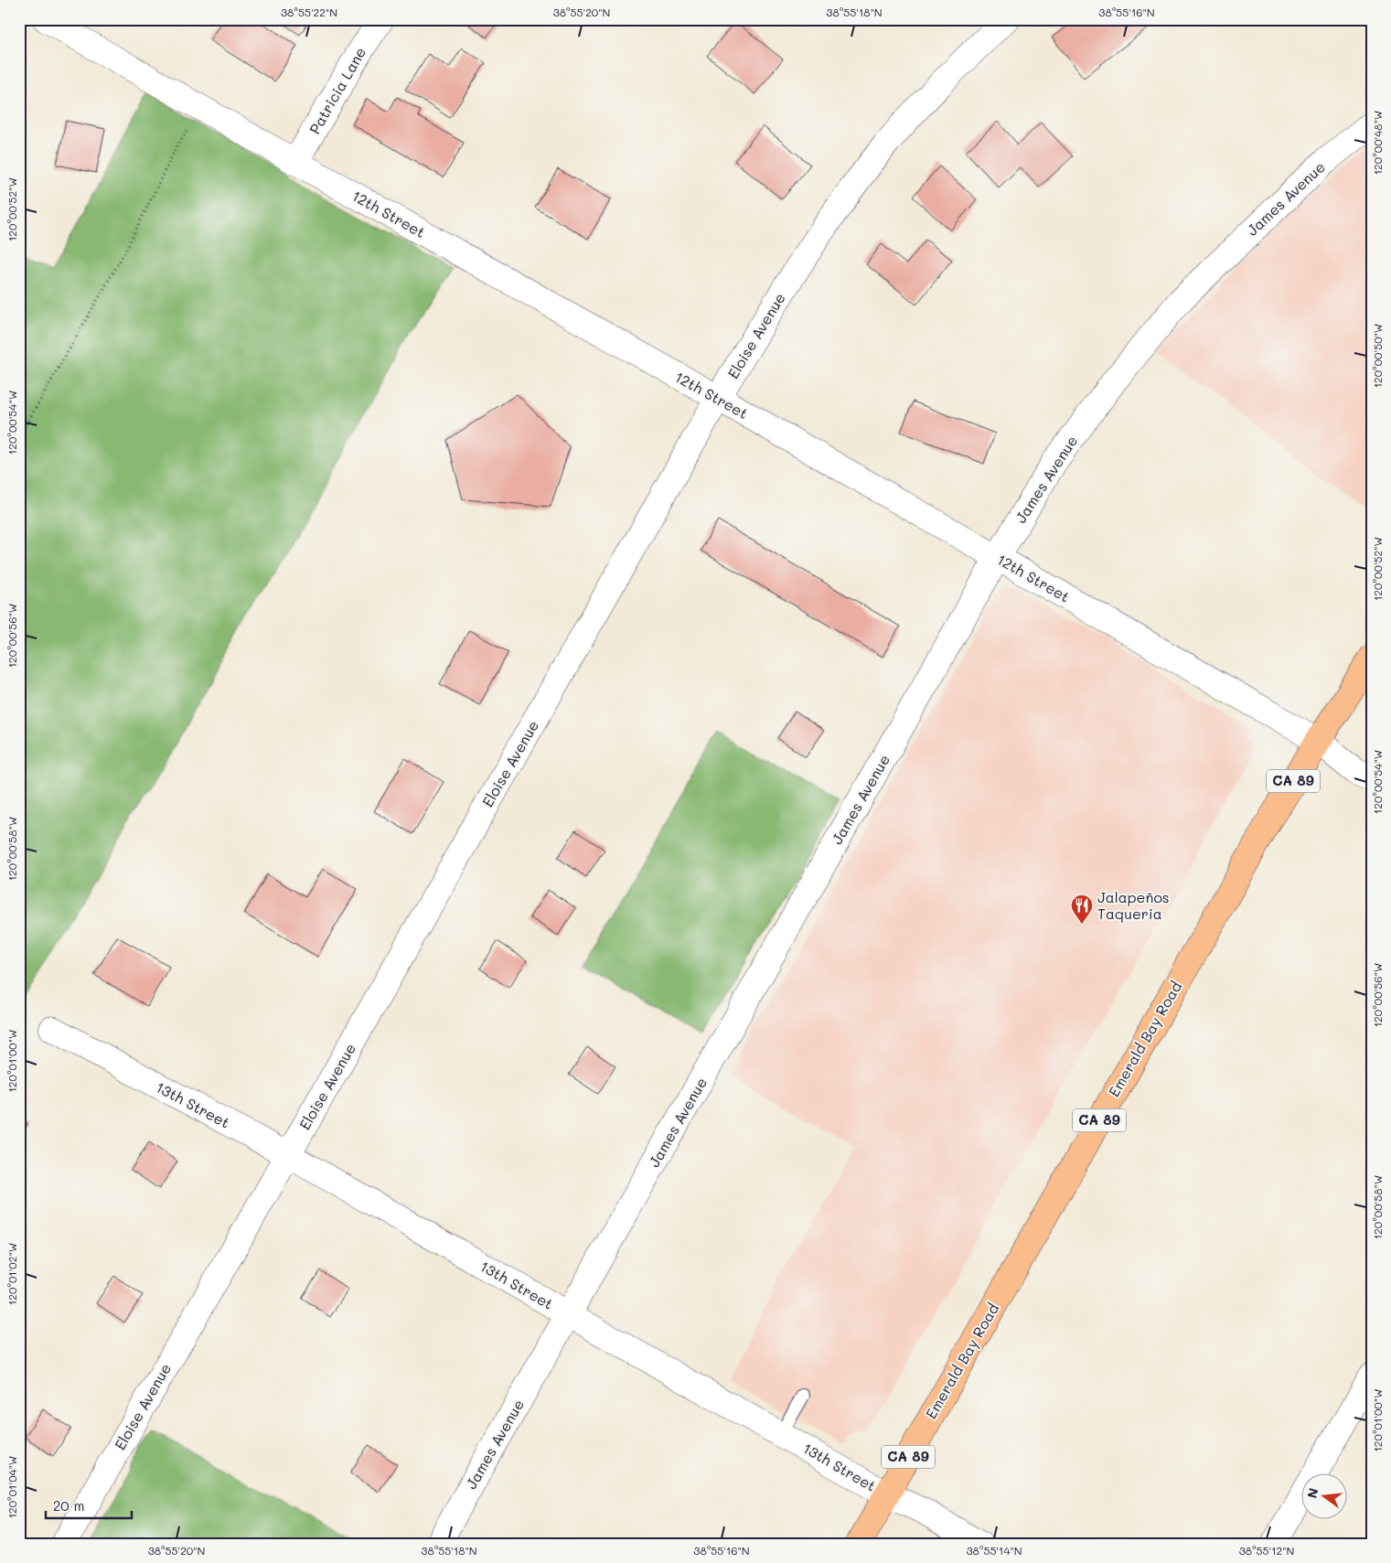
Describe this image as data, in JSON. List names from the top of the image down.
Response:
{
  "streets": {
    "main road": ["CA 89", "Emerald Bay Road"],
    "street": [
      "Patricia Lane",
      "James Avenue",
      "12th Street",
      "Eloise Avenue",
      "13th Street"
    ]
  },
  "crossings": [
    ["Patricia Lane", "12th Street"],
    ["James Avenue", "12th Street"],
    ["James Avenue", "13th Street"],
    ["12th Street", "Eloise Avenue"],
    ["12th Street", "Emerald Bay Road"],
    ["Eloise Avenue", "13th Street"],
    ["Emerald Bay Road", "13th Street"]
  ],
  "places": {
    "restaurant": ["Jalapeños Taqueria"]
  },
  "scale_bar": "20 m",
  "north": "left",
  "coordinates": [
    "38°55'22\"N",
    "38°55'20\"N",
    "38°55'18\"N",
    "38°55'16\"N",
    "120°00'48\"W",
    "120°00'52\"W",
    "120°00'50\"W",
    "120°00'54\"W",
    "120°00'56\"W",
    "120°00'58\"W",
    "120°01'00\"W",
    "120°01'02\"W",
    "120°01'04\"W",
    "38°55'14\"N",
    "38°55'12\"N"
  ]
}
